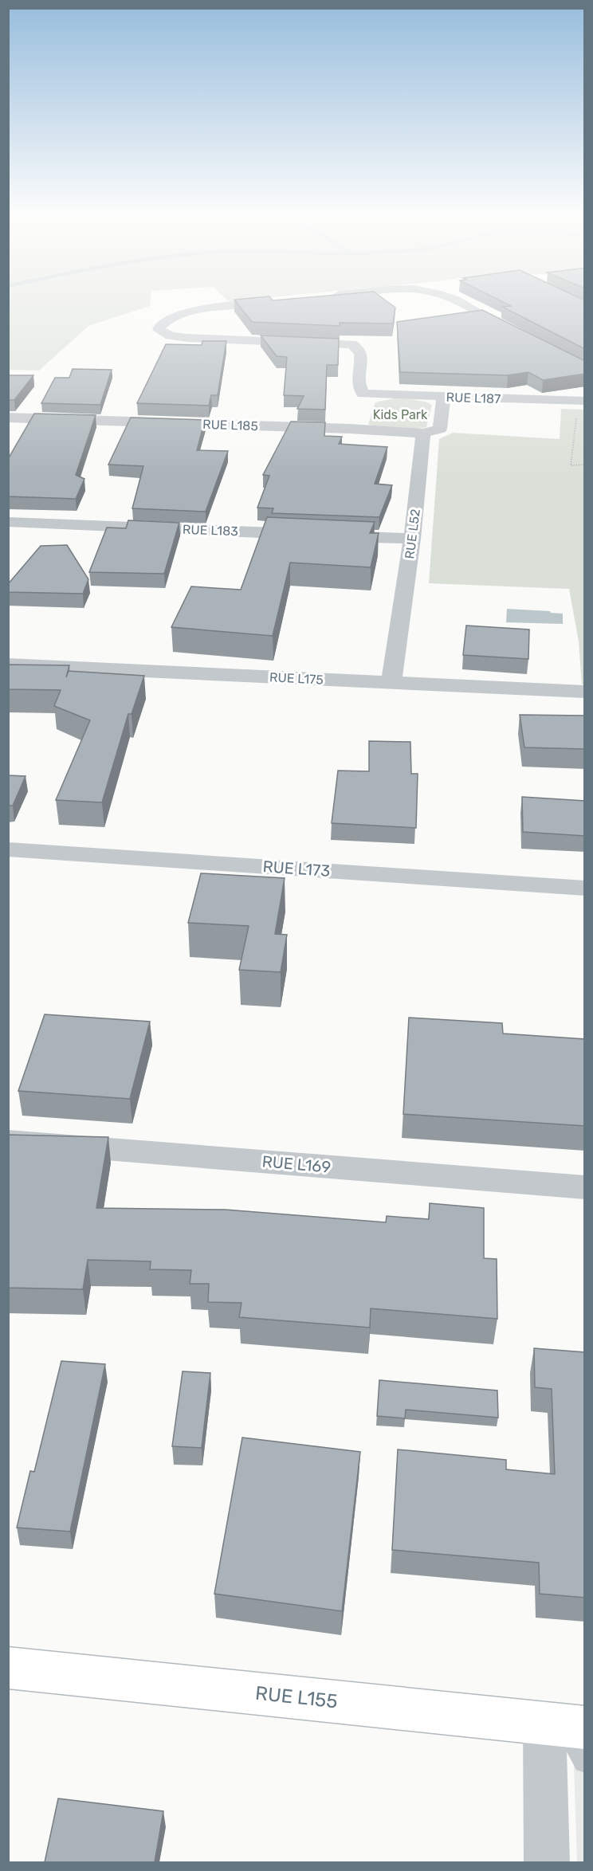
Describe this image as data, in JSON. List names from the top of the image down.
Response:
{
  "streets": {
    "street": [
      "RUE L187",
      "RUE L185",
      "RUE L183",
      "RUE L52",
      "RUE L175",
      "RUE L173",
      "RUE L169",
      "RUE L155"
    ]
  },
  "crossings": [
    ["RUE L185", "RUE L52"],
    ["RUE L52", "RUE L175"]
  ],
  "parks": ["Kids Park"]
}
